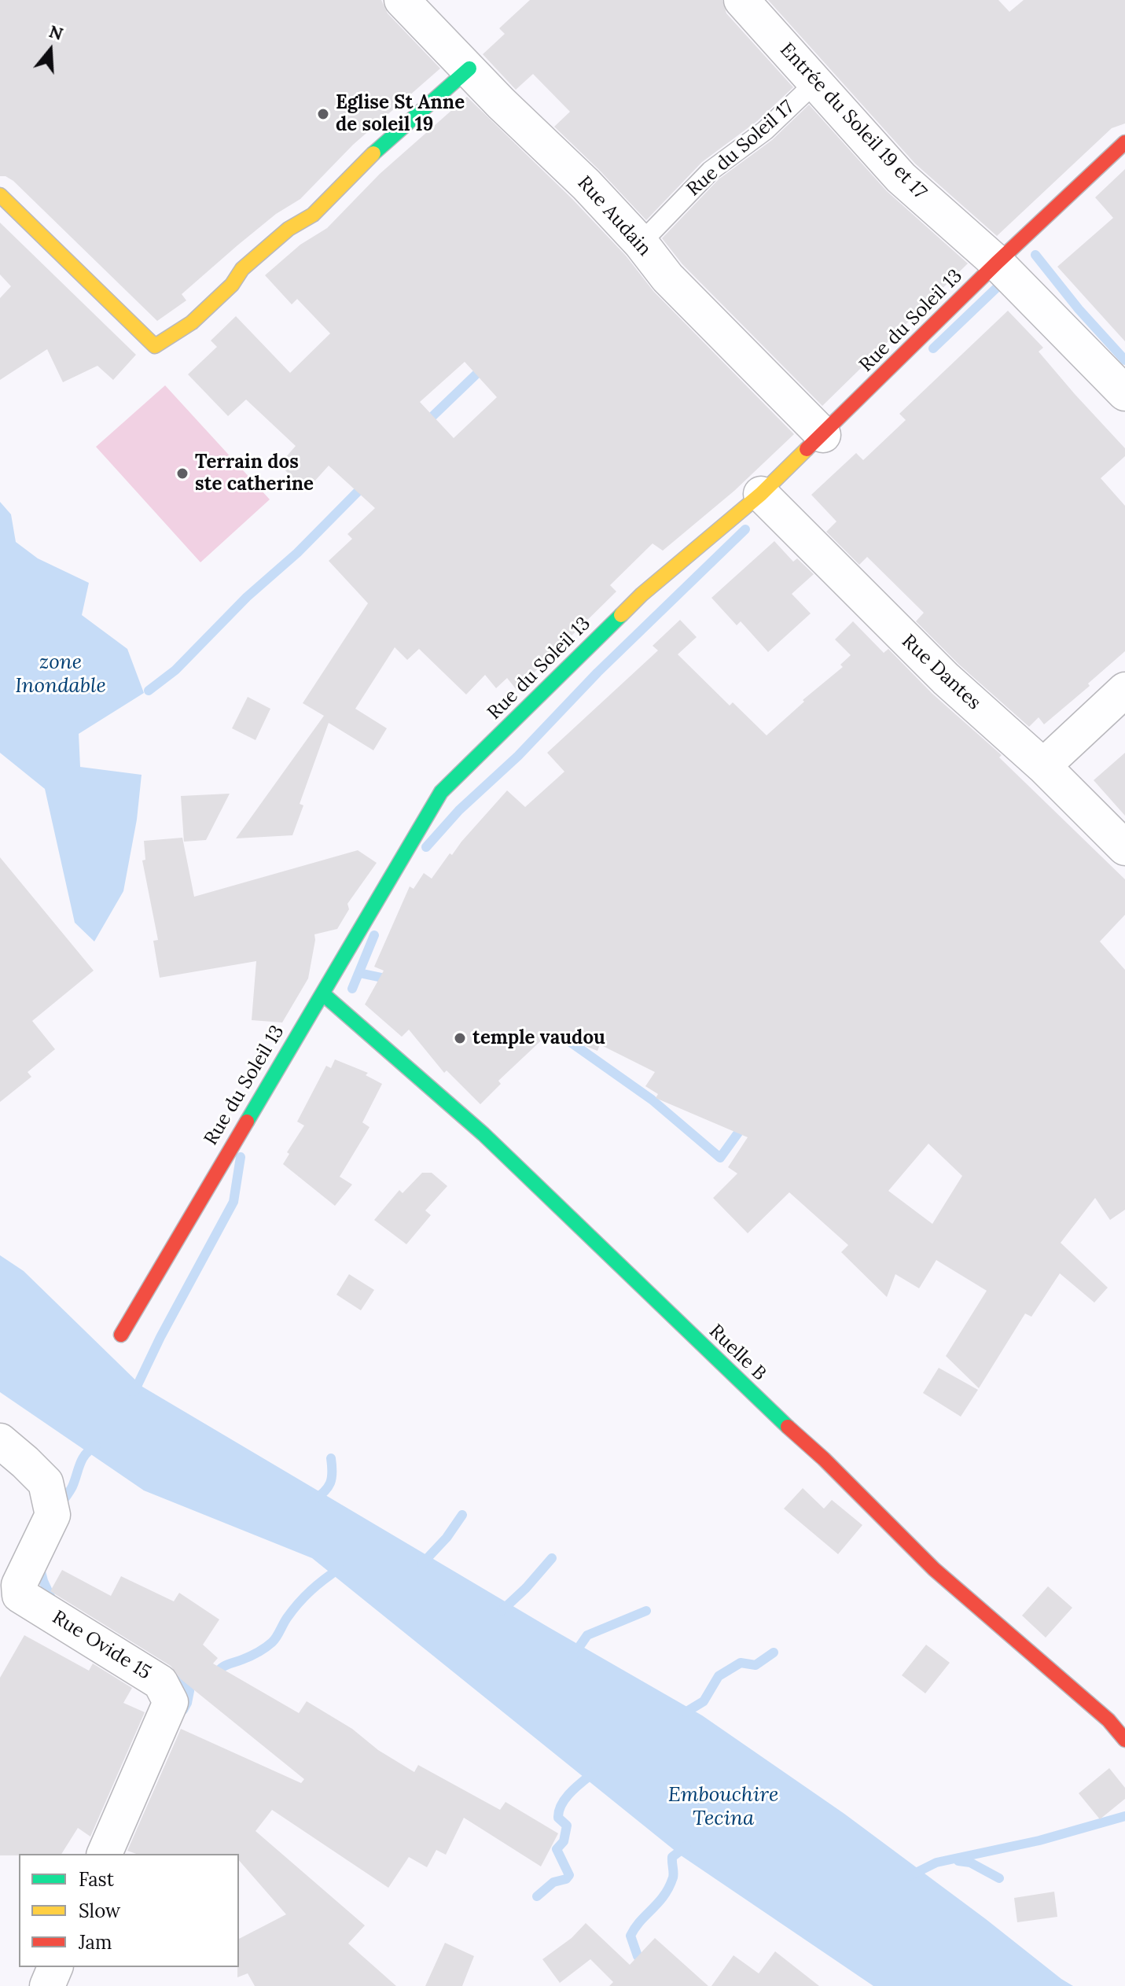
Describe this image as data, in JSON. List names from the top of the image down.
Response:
{
  "streets": {
    "street": [
      "Entrée du Soleil 19 et 17",
      "Rue Audain",
      "Rue du Soleil 13",
      "Rue Dantes",
      "Ruelle B",
      "Rue Ovide 15"
    ],
    "lane": ["Rue du Soleil 17"]
  },
  "crossings": [
    ["Entrée du Soleil 19 et 17", "Rue du Soleil 17"],
    ["Entrée du Soleil 19 et 17", "Rue du Soleil 13"],
    ["Rue du Soleil 17", "Rue Audain"],
    ["Rue Audain", "Rue du Soleil 13"],
    ["Rue du Soleil 13", "Rue Dantes"],
    ["Rue du Soleil 13", "Ruelle B"]
  ],
  "water": ["zone Inondable", "Embouchire Tecina"],
  "places": ["Eglise St Anne de soleil 19", "Terrain dos ste catherine", "temple vaudou"],
  "legend": ["Fast", "Slow", "Jam"],
  "north": "top"
}
